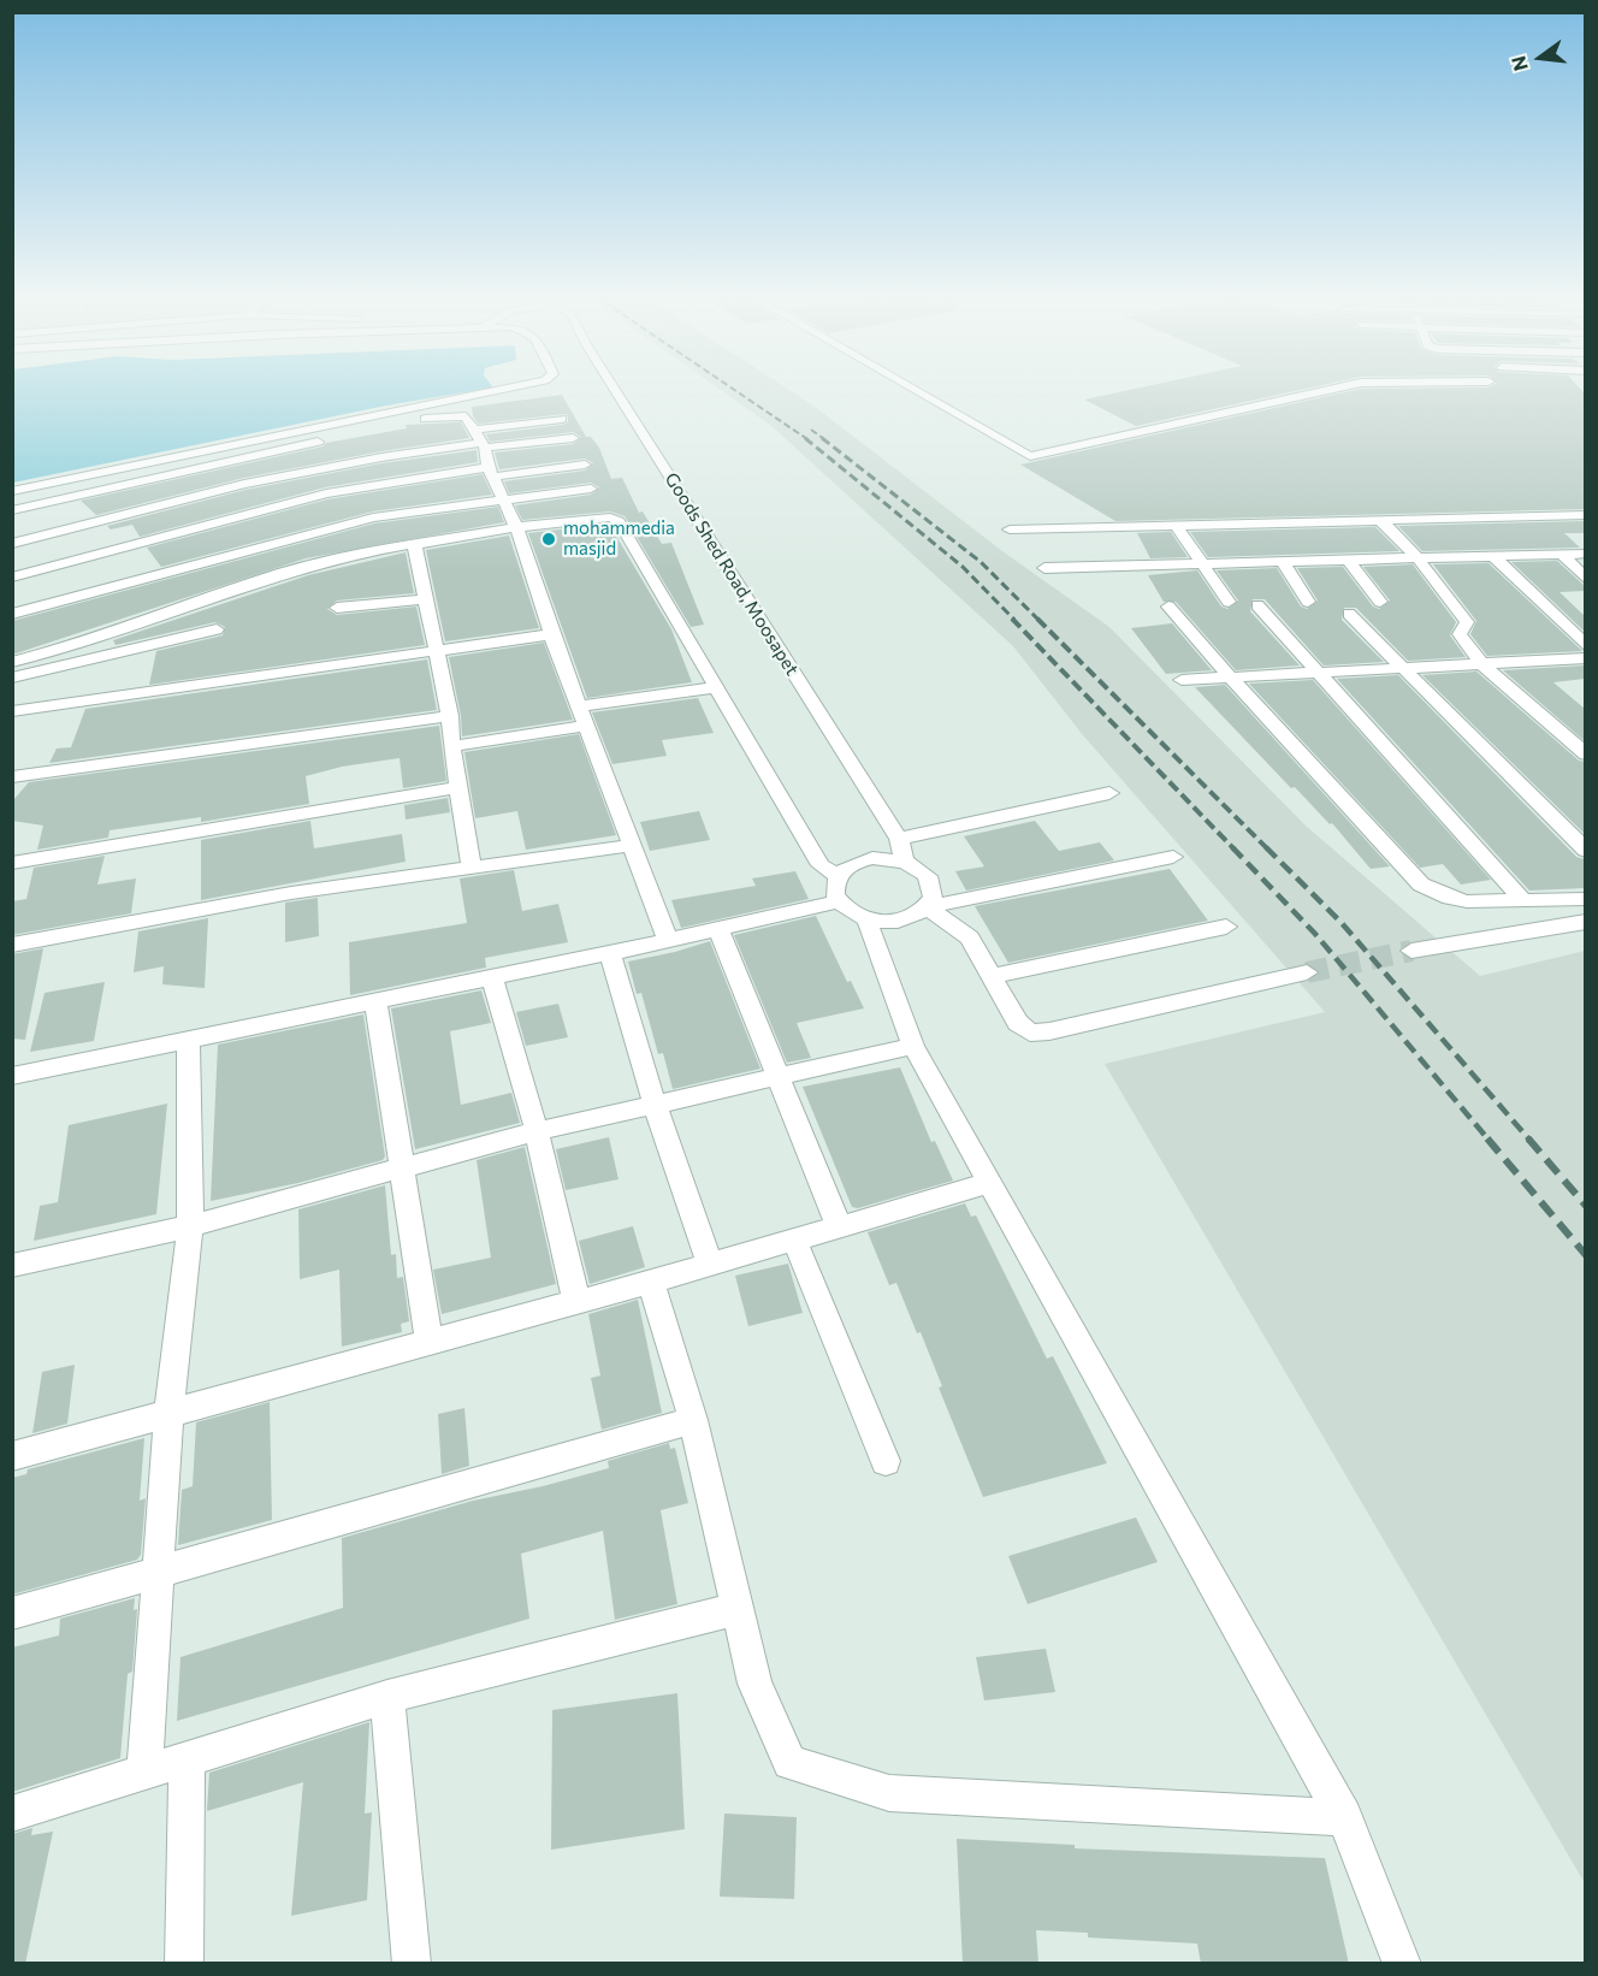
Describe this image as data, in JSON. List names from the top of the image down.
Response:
{
  "streets": {
    "street": ["Goods Shed Road, Moosapet"]
  },
  "places": ["mohammedia masjid"],
  "north": "left"
}
